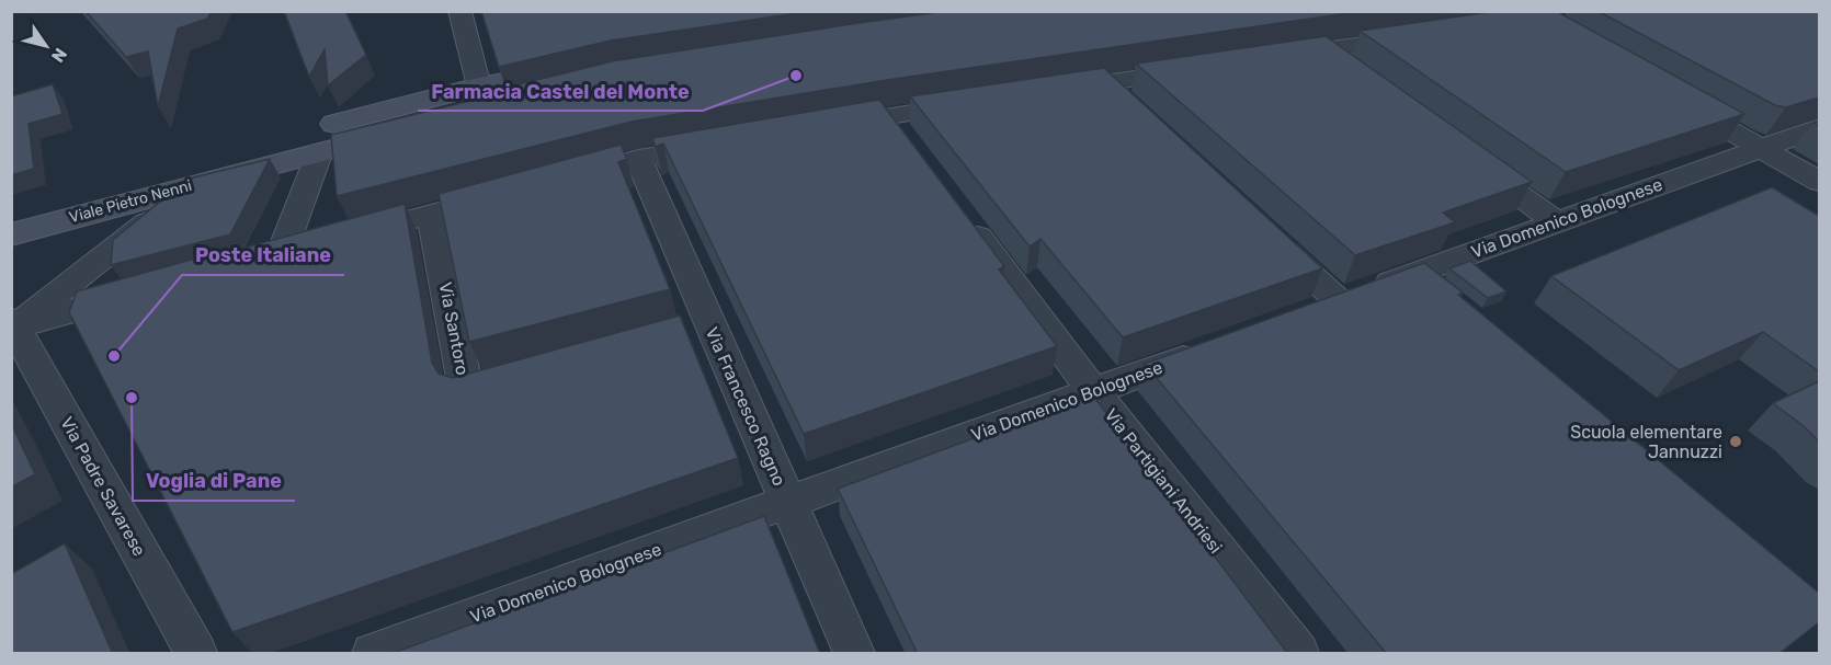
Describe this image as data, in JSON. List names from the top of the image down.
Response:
{
  "streets": {
    "main road": ["Viale Pietro Nenni"],
    "street": [
      "Via Domenico Bolognese",
      "Via Santoro",
      "Via Francesco Ragno",
      "Via Partigiani Andriesi",
      "Via Padre Savarese"
    ]
  },
  "crossings": [
    ["Via Domenico Bolognese", "Via Francesco Ragno"],
    ["Via Domenico Bolognese", "Via Partigiani Andriesi"]
  ],
  "places": [
    "Farmacia Castel del Monte",
    "Poste Italiane",
    "Voglia di Pane",
    "Scuola elementare Jannuzzi"
  ],
  "north": "bottom right"
}
